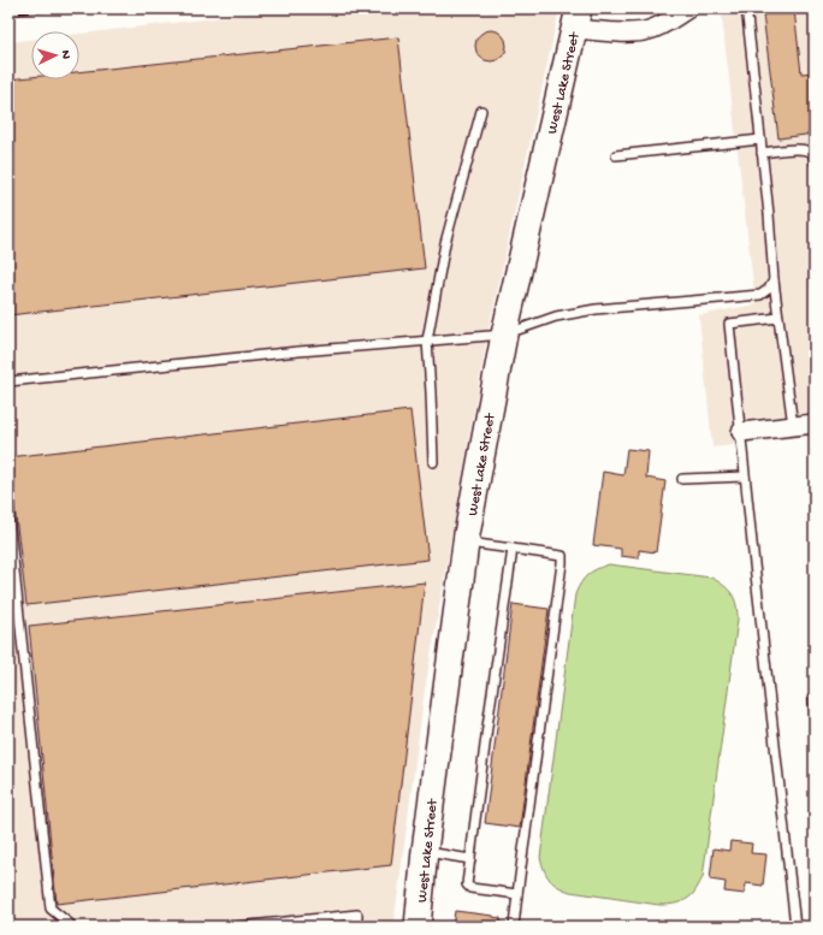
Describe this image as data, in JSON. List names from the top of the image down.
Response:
{
  "streets": {
    "main road": ["West Lake Street"]
  },
  "north": "right"
}
